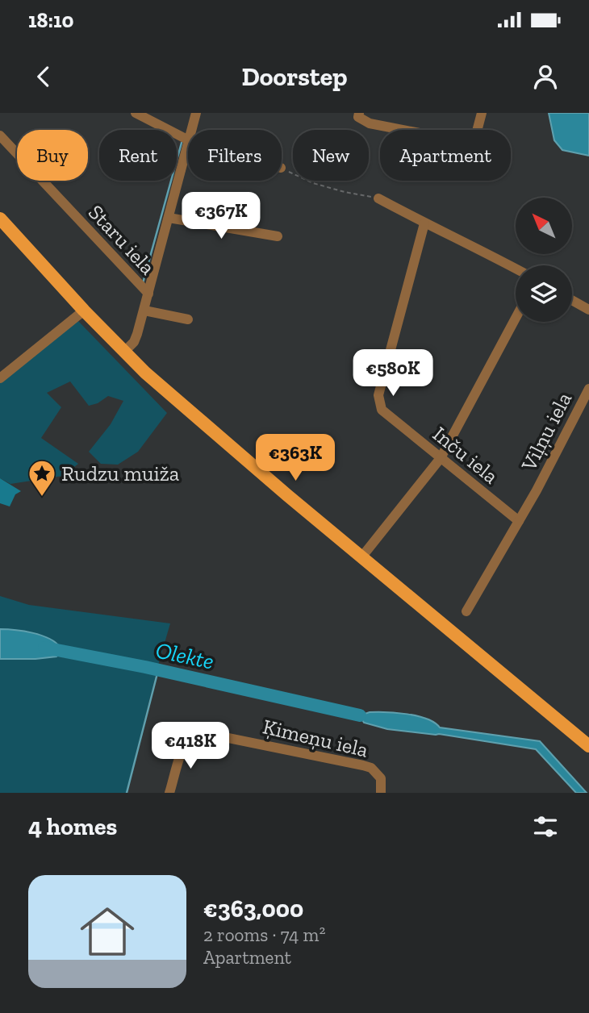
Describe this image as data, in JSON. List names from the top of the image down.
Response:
{
  "streets": {
    "street": [
      "Staru iela",
      "Viļņu iela",
      "Inču iela",
      "Ķimeņu iela"
    ]
  },
  "crossings": [
    ["Viļņu iela", "Inču iela"]
  ],
  "water": ["Olekte"],
  "places": {
    "place": ["Rudzu muiža"]
  },
  "north": "top left",
  "page": {
    "status": "18:10",
    "header": "Doorstep",
    "chip": [
      "Buy",
      "Rent",
      "Filters",
      "New",
      "Apartment"
    ],
    "price": [
      "€367K",
      "€580K",
      "€363K",
      "€418K"
    ],
    "heading": "4 homes",
    "list": [
      {
        "name": "€363,000",
        "note": "2 rooms · 74 m² · Apartment"
      }
    ]
  }
}
